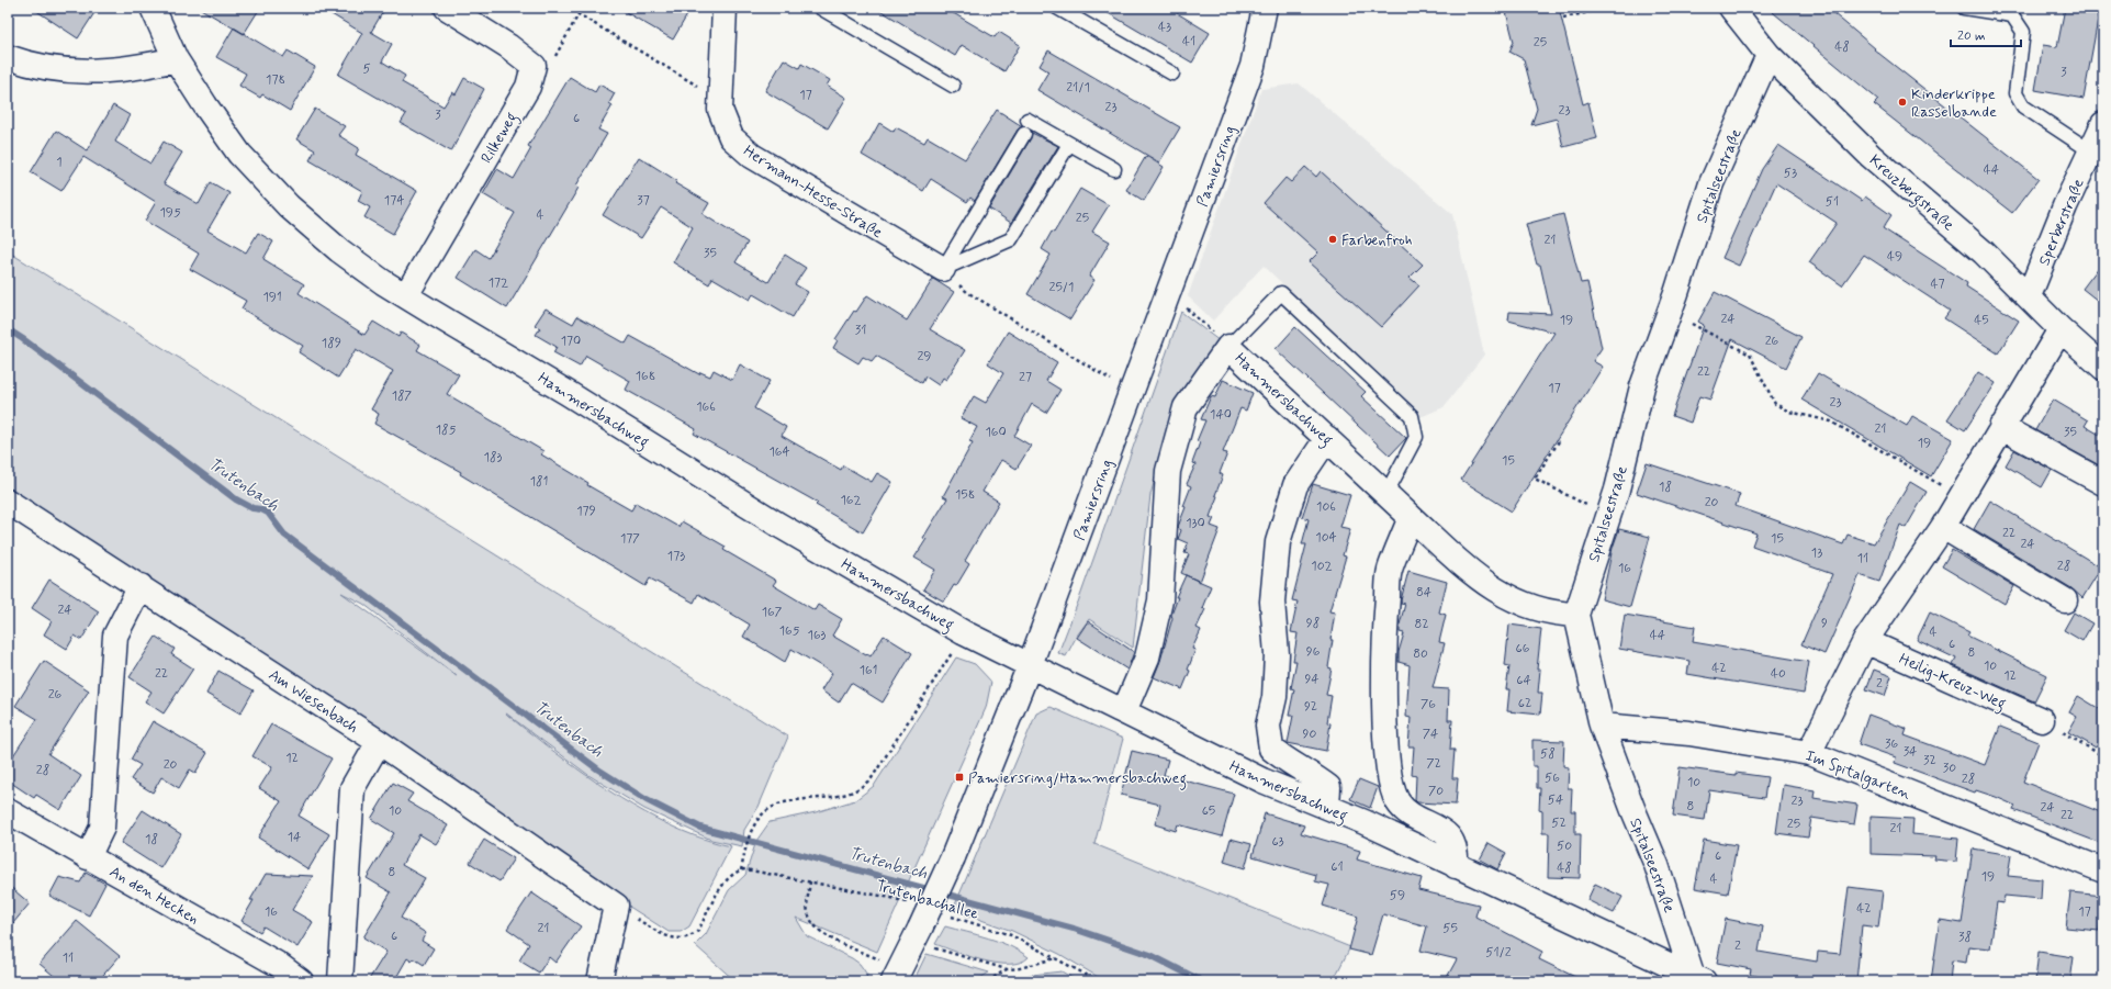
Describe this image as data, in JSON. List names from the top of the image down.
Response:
{
  "streets": {
    "street": [
      "Rilkeweg",
      "Pamiersring",
      "Spitalseestraße",
      "Hermann-Hesse-Straße",
      "Kreuzbergstraße",
      "Sperberstraße",
      "Hammersbachweg",
      "Heilig-Kreuz-Weg",
      "Am Wiesenbach",
      "Im Spitalgarten",
      "An den Hecken"
    ],
    "path": ["Trutenbachallee"]
  },
  "crossings": [
    ["Rilkeweg", "Hammersbachweg"],
    ["Pamiersring", "Hammersbachweg"],
    ["Spitalseestraße", "Kreuzbergstraße"],
    ["Spitalseestraße", "Hammersbachweg"],
    ["Spitalseestraße", "Im Spitalgarten"],
    ["Kreuzbergstraße", "Sperberstraße"]
  ],
  "water": ["Trutenbach"],
  "places": {
    "other": ["Kinderkrippe Rasselbande", "Farbenfroh"],
    "transit": ["Pamiersring/Hammersbachweg"]
  },
  "house_numbers": [
    "43",
    "41",
    "25",
    "48",
    "5",
    "3",
    "178",
    "21/1",
    "17",
    "23",
    "23",
    "3",
    "6",
    "1",
    "44",
    "53",
    "174",
    "37",
    "51",
    "195",
    "4",
    "25",
    "21",
    "35",
    "49",
    "172",
    "47",
    "25/1",
    "191",
    "24",
    "19",
    "45",
    "31",
    "170",
    "26",
    "189",
    "29",
    "22",
    "168",
    "27",
    "17",
    "187",
    "23",
    "166",
    "140",
    "21",
    "185",
    "160",
    "35",
    "19",
    "164",
    "183",
    "15",
    "181",
    "18",
    "158",
    "162",
    "20",
    "106",
    "179",
    "130",
    "22",
    "104",
    "177",
    "15",
    "24",
    "13",
    "173",
    "11",
    "102",
    "28",
    "16",
    "84",
    "24",
    "167",
    "98",
    "9",
    "82",
    "165",
    "4",
    "163",
    "44",
    "6",
    "66",
    "96",
    "8",
    "80",
    "10",
    "42",
    "161",
    "22",
    "40",
    "12",
    "94",
    "64",
    "2",
    "26",
    "62",
    "76",
    "92",
    "90",
    "74",
    "36",
    "34",
    "58",
    "12",
    "32",
    "72",
    "20",
    "30",
    "28",
    "56",
    "28",
    "10",
    "70",
    "54",
    "23",
    "8",
    "24",
    "10",
    "65",
    "22",
    "52",
    "25",
    "21",
    "14",
    "18",
    "63",
    "50",
    "6",
    "61",
    "48",
    "8",
    "19",
    "4",
    "59",
    "42",
    "16",
    "17",
    "21",
    "55",
    "6",
    "38",
    "2",
    "51/2",
    "11"
  ],
  "scale_bar": "20 m"
}
